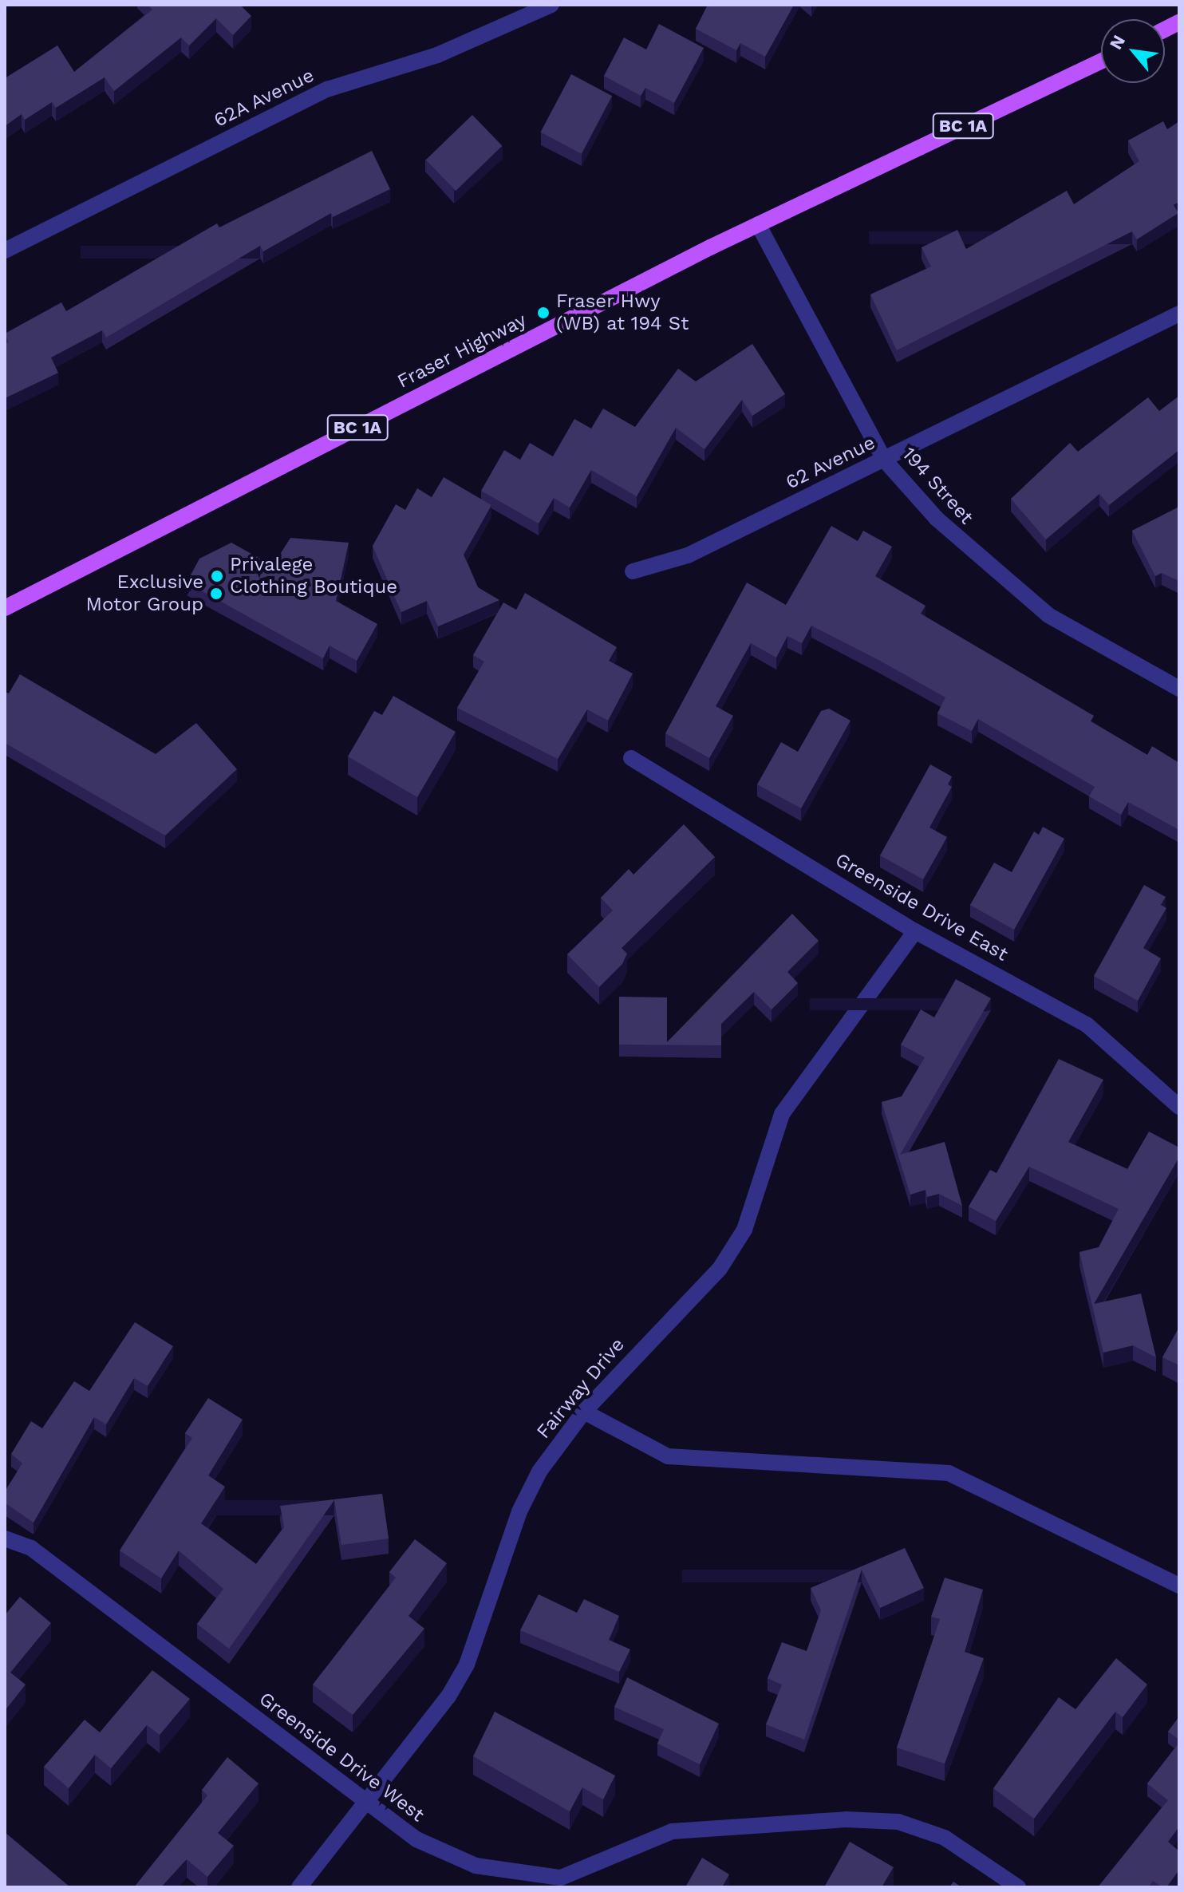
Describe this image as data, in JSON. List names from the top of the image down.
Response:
{
  "streets": {
    "main road": ["BC 1A", "Fraser Highway"],
    "street": [
      "62A Avenue",
      "62 Avenue",
      "194 Street",
      "Greenside Drive East",
      "Fairway Drive",
      "Greenside Drive West"
    ]
  },
  "crossings": [
    ["Fraser Highway", "194 Street"],
    ["62 Avenue", "194 Street"],
    ["Greenside Drive East", "Fairway Drive"],
    ["Fairway Drive", "Greenside Drive West"]
  ],
  "places": ["Fraser Hwy (WB) at 194 St", "Privalege Clothing Boutique", "Exclusive Motor Group"],
  "north": "top left"
}
